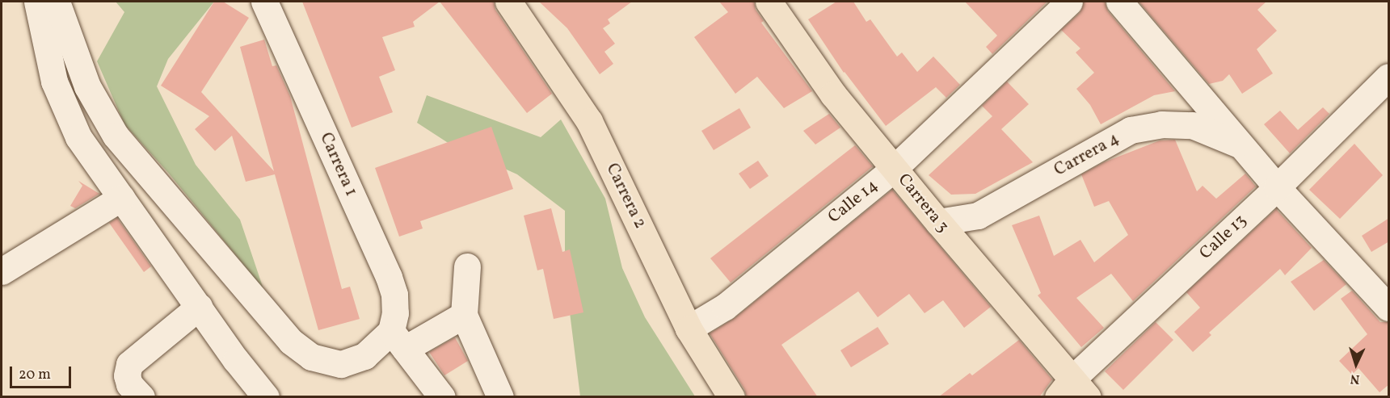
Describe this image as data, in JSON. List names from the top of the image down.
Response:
{
  "streets": {
    "main road": ["Carrera 2", "Carrera 3"],
    "street": [
      "Carrera 4",
      "Carrera 1",
      "Calle 14",
      "Calle 13"
    ]
  },
  "crossings": [
    ["Carrera 4", "Carrera 3"],
    ["Carrera 4", "Calle 13"],
    ["Carrera 2", "Calle 14"],
    ["Calle 14", "Carrera 3"],
    ["Carrera 3", "Calle 13"]
  ],
  "scale_bar": "20 m",
  "north": "bottom"
}
